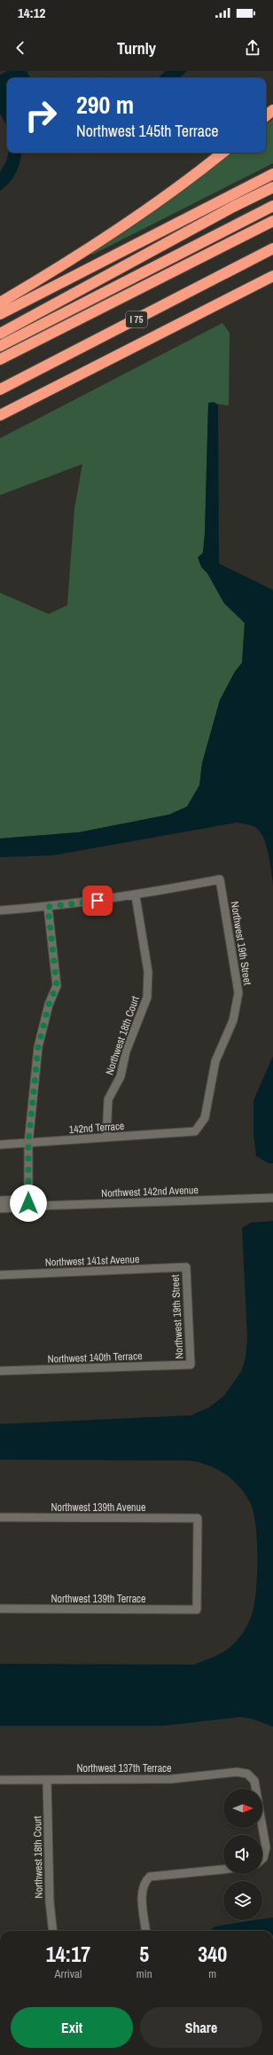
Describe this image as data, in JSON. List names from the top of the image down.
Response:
{
  "streets": {
    "highway": ["I 75"],
    "street": [
      "Northwest 19th Street",
      "Northwest 18th Court",
      "142nd Terrace",
      "Northwest 142nd Avenue",
      "Northwest 141st Avenue",
      "Northwest 140th Terrace",
      "Northwest 139th Avenue",
      "Northwest 139th Terrace",
      "Northwest 137th Terrace"
    ]
  },
  "crossings": [
    ["Northwest 19th Street", "Northwest 18th Court"],
    ["Northwest 19th Street", "142nd Terrace"],
    ["Northwest 19th Street", "Northwest 141st Avenue"],
    ["Northwest 19th Street", "Northwest 140th Terrace"],
    ["Northwest 18th Court", "142nd Terrace"],
    ["Northwest 18th Court", "Northwest 137th Terrace"],
    ["Northwest 139th Avenue", "Northwest 139th Terrace"]
  ],
  "north": "right",
  "page": {
    "status": "14:12",
    "header": "Turnly",
    "turn": ["290 m", "Northwest 145th Terrace"],
    "eta": [
      "14:17",
      "Arrival",
      "5",
      "min",
      "340",
      "m"
    ],
    "buttons": ["Exit", "Share"]
  }
}
